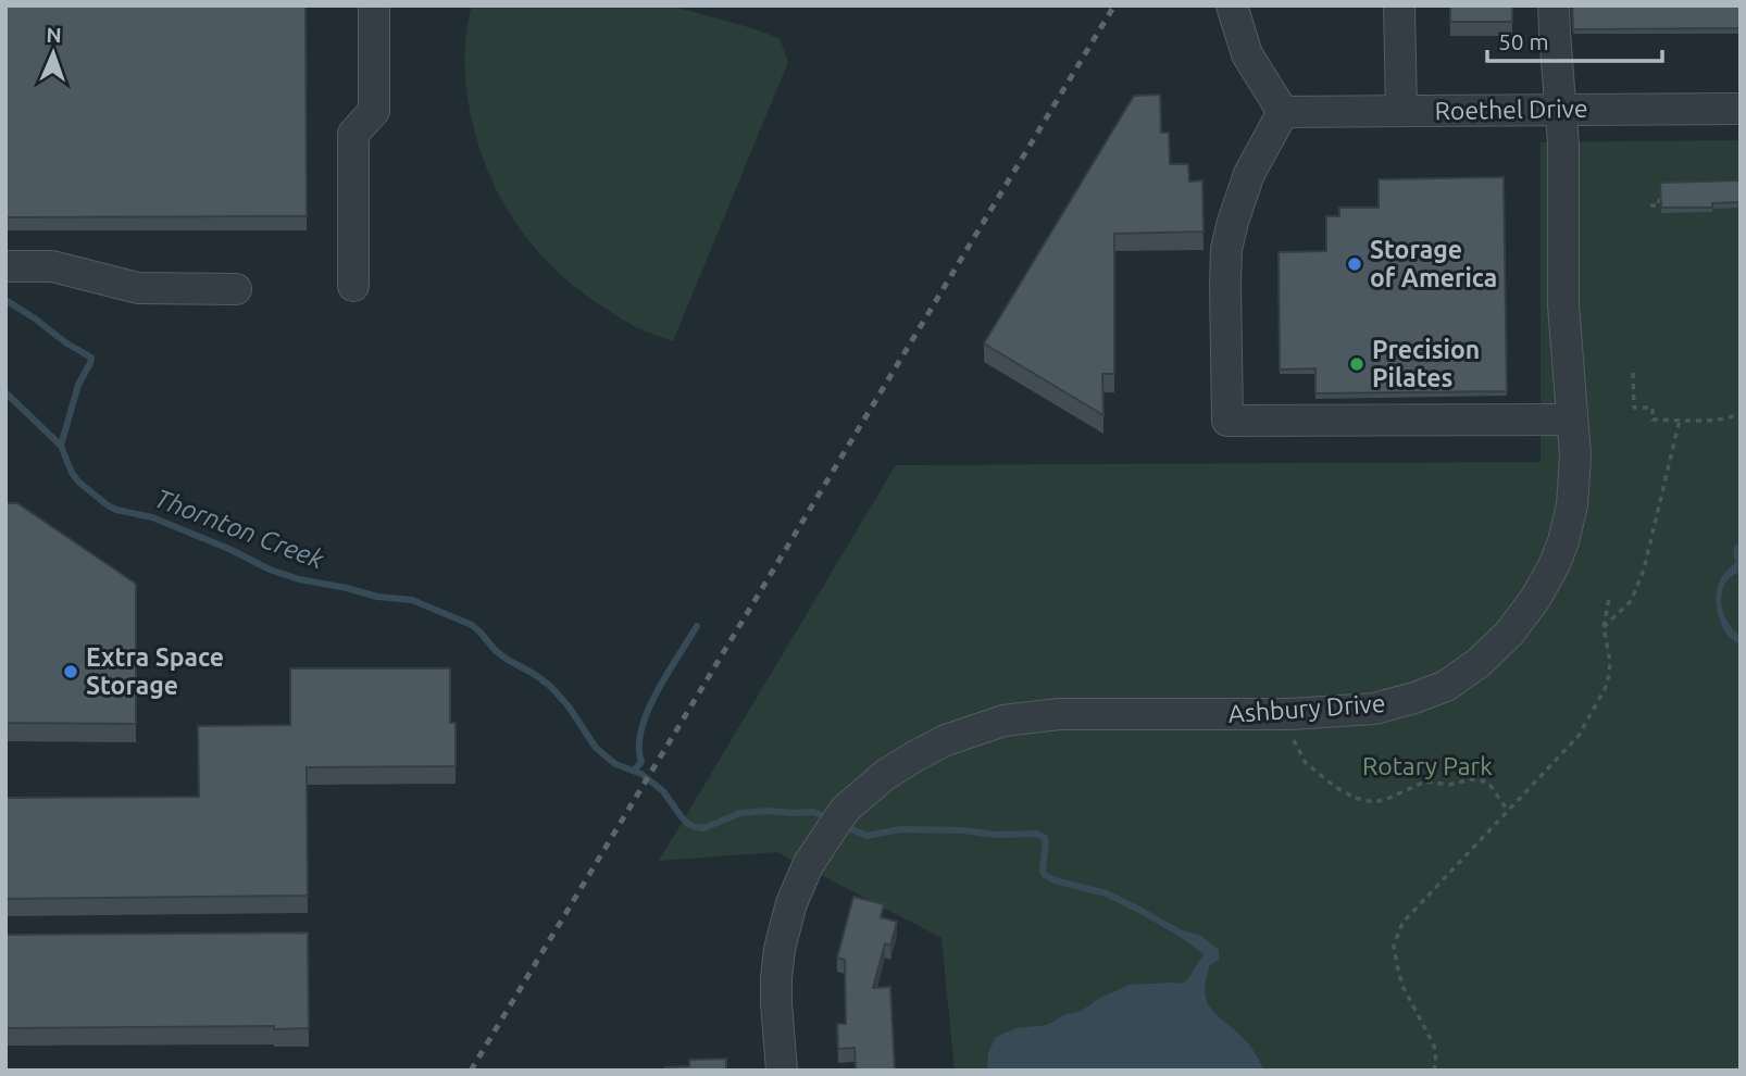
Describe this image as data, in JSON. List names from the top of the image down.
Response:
{
  "streets": {
    "street": ["Roethel Drive", "Ashbury Drive"]
  },
  "crossings": [
    ["Roethel Drive", "Ashbury Drive"]
  ],
  "water": ["Thornton Creek"],
  "parks": ["Rotary Park"],
  "places": ["Storage of America", "Precision Pilates", "Extra Space Storage"],
  "scale_bar": "50 m",
  "north": "top"
}
